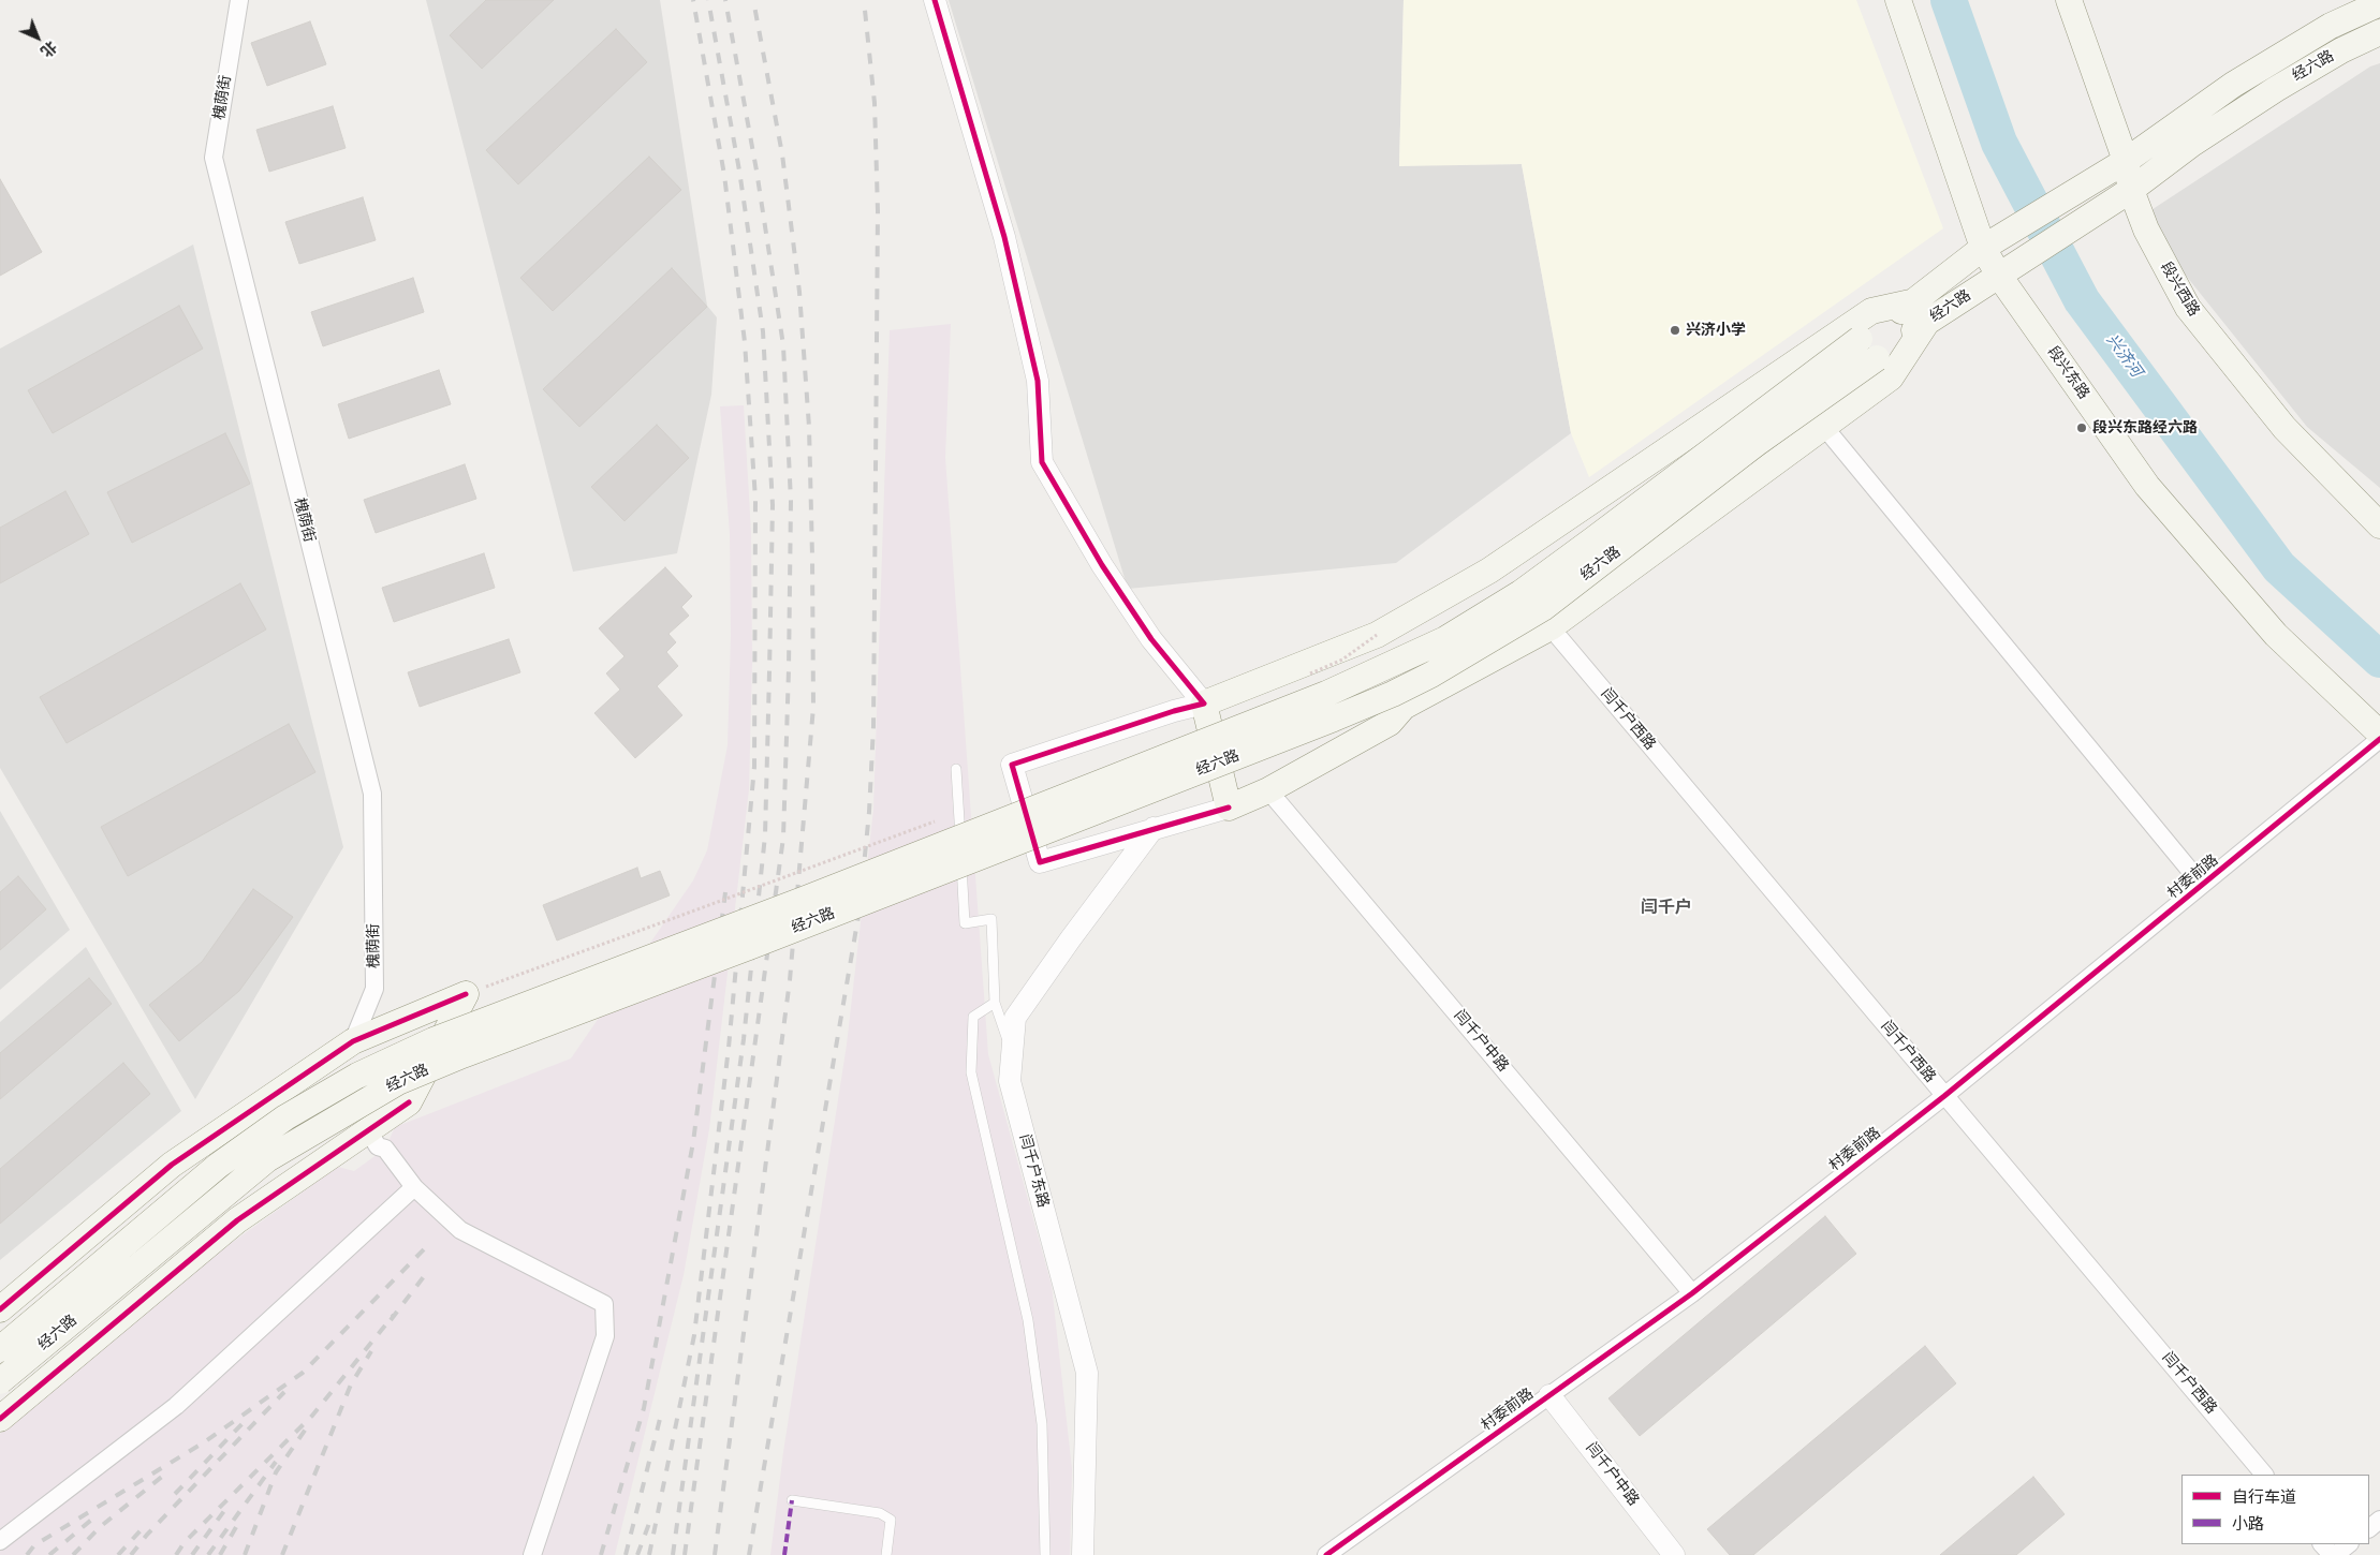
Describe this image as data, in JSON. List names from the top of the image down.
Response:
{
  "streets": {
    "main road": ["经六路", "段兴西路", "段兴东路"],
    "street": [
      "槐荫街",
      "闫千户西路",
      "村委前路",
      "闫千户中路",
      "闫千户东路"
    ]
  },
  "crossings": [
    ["经六路", "段兴西路"],
    ["经六路", "段兴东路"],
    ["闫千户西路", "村委前路"],
    ["村委前路", "闫千户中路"]
  ],
  "districts": ["闫千户"],
  "water": ["兴济河"],
  "places": ["兴济小学", "段兴东路经六路"],
  "legend": ["自行车道", "小路"],
  "north": "bottom right"
}
